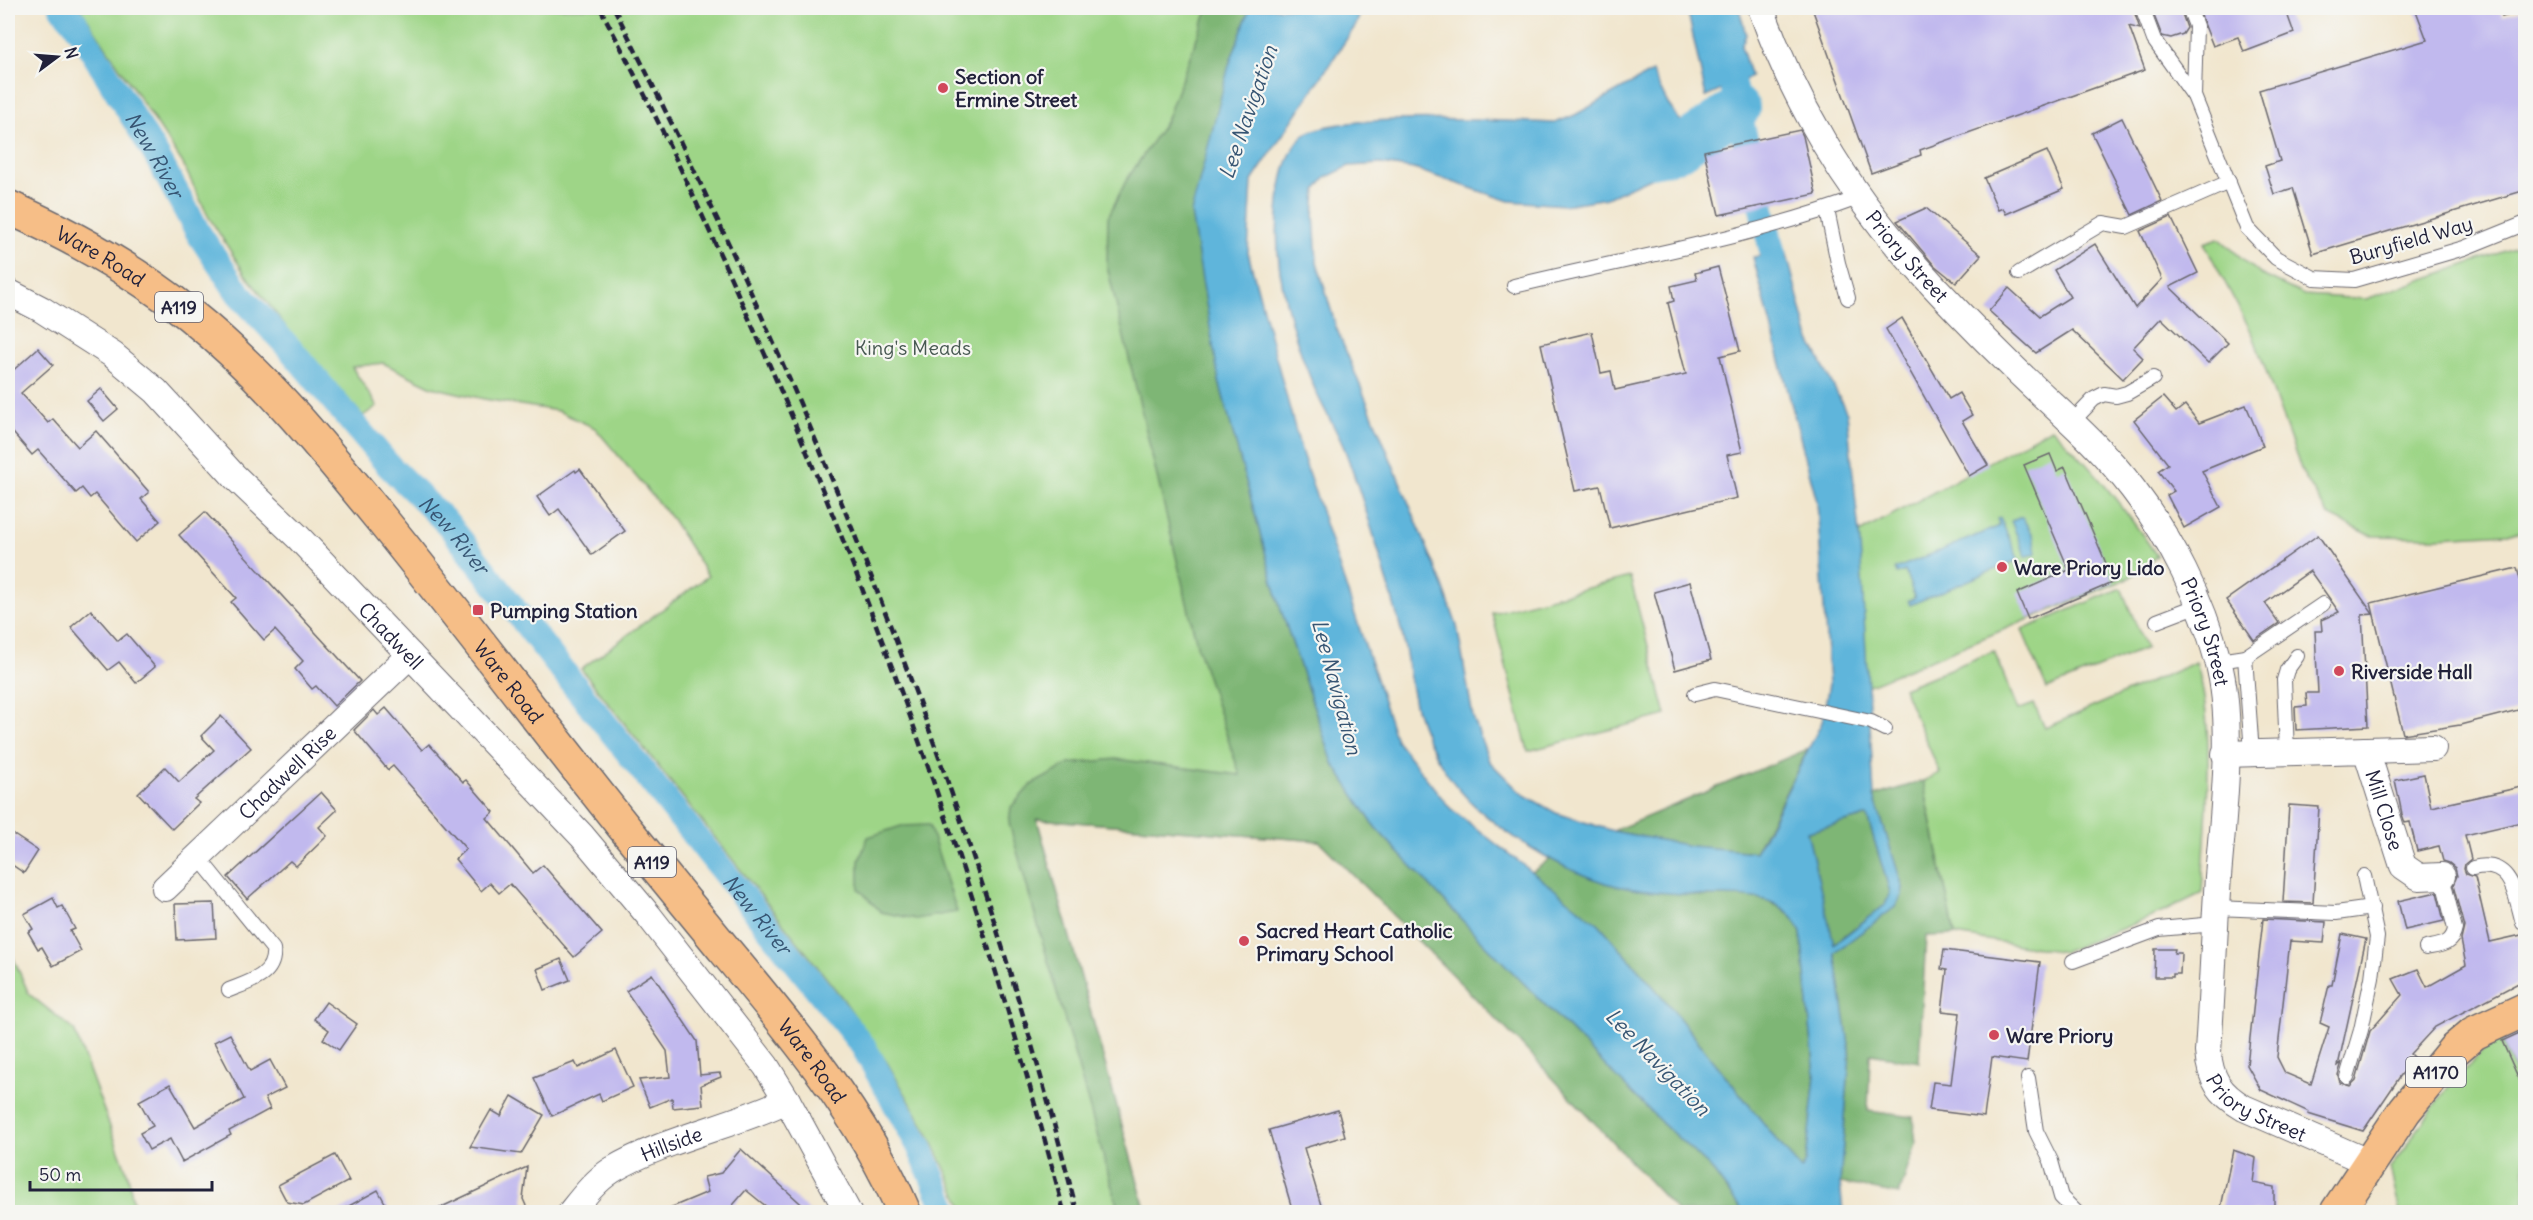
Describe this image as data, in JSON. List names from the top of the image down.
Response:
{
  "streets": {
    "main road": ["Ware Road", "A119", "A1170"],
    "street": [
      "Priory Street",
      "Chadwell",
      "Chadwell Rise",
      "Mill Close",
      "Hillside"
    ],
    "lane": ["Buryfield Way"]
  },
  "crossings": [
    ["Priory Street", "Mill Close"],
    ["Priory Street", "A1170"],
    ["Chadwell", "Chadwell Rise"],
    ["Chadwell", "Hillside"]
  ],
  "water": ["Lee Navigation", "New River"],
  "parks": ["King's Meads"],
  "places": {
    "other": [
      "Section of Ermine Street",
      "Ware Priory Lido",
      "Riverside Hall",
      "Sacred Heart Catholic Primary School",
      "Ware Priory"
    ],
    "transit": ["Pumping Station"]
  },
  "scale_bar": "50 m",
  "north": "right"
}
